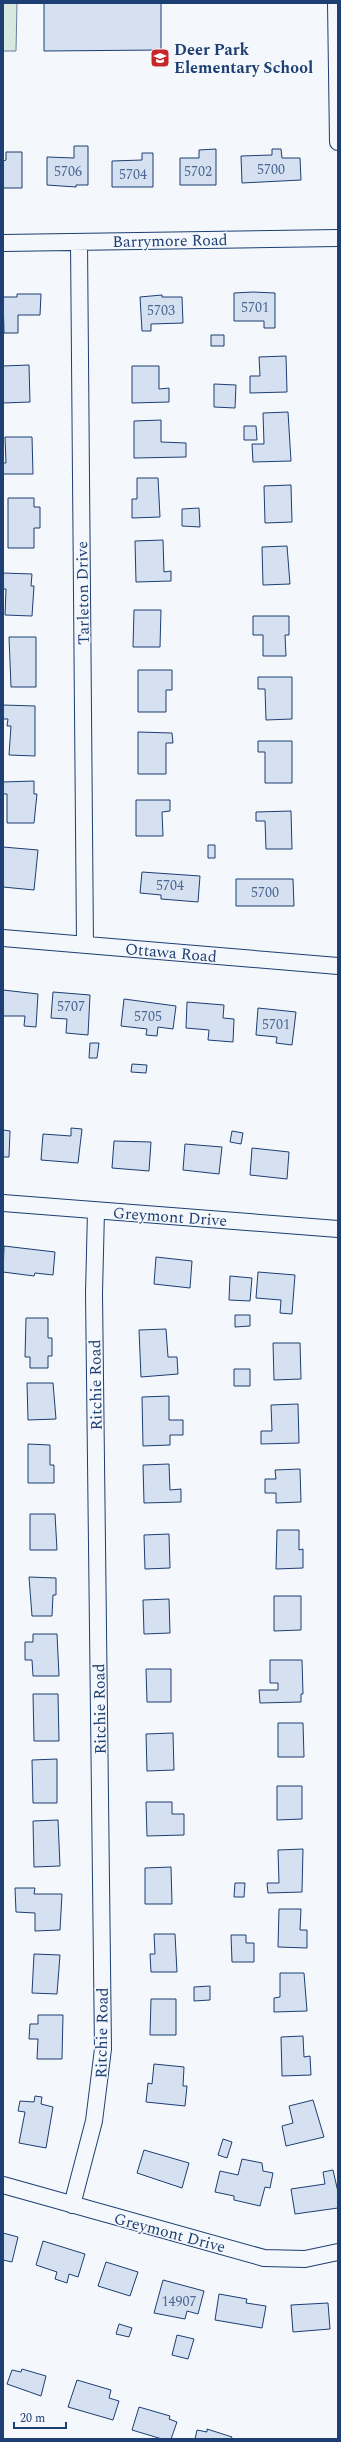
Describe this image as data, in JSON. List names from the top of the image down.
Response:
{
  "streets": {
    "street": [
      "Barrymore Road",
      "Tarleton Drive",
      "Ottawa Road",
      "Greymont Drive",
      "Ritchie Road"
    ]
  },
  "crossings": [
    ["Barrymore Road", "Tarleton Drive"],
    ["Tarleton Drive", "Ottawa Road"],
    ["Greymont Drive", "Ritchie Road"]
  ],
  "places": {
    "school or university": ["Deer Park Elementary School"]
  },
  "house_numbers": [
    "5700",
    "5706",
    "5702",
    "5704",
    "5701",
    "5703",
    "5704",
    "5700",
    "5707",
    "5705",
    "5701",
    "14907"
  ],
  "scale_bar": "20 m"
}
